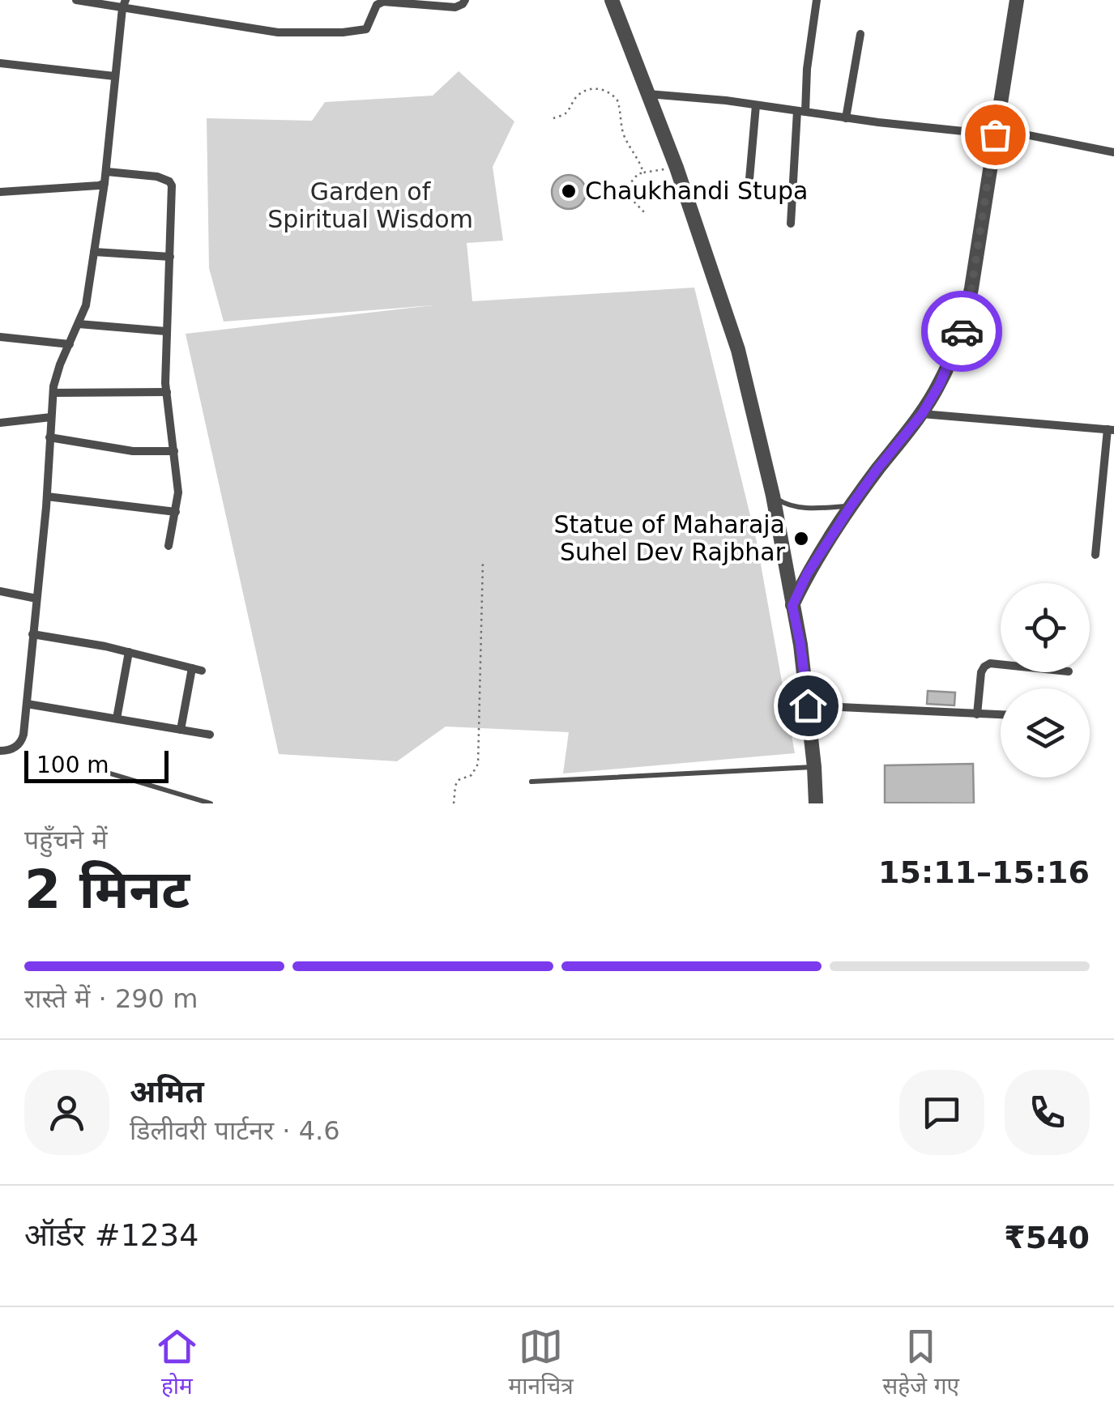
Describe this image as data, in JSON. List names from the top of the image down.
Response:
{
  "parks": ["Garden of Spiritual Wisdom"],
  "places": ["Chaukhandi Stupa", "Statue of Maharaja Suhel Dev Rajbhar"],
  "scale_bar": "100 m",
  "page": {
    "scale": "100 m",
    "heading": ["2 मिनट", "पहुँचने में", "15:11–15:16"],
    "panel": [
      "अमित",
      "डिलीवरी पार्टनर · 4.6",
      "ऑर्डर #1234",
      "₹540"
    ],
    "bar": "रास्ते में · 290 m",
    "tabs": ["होम", "मानचित्र", "सहेजे गए"]
  }
}
